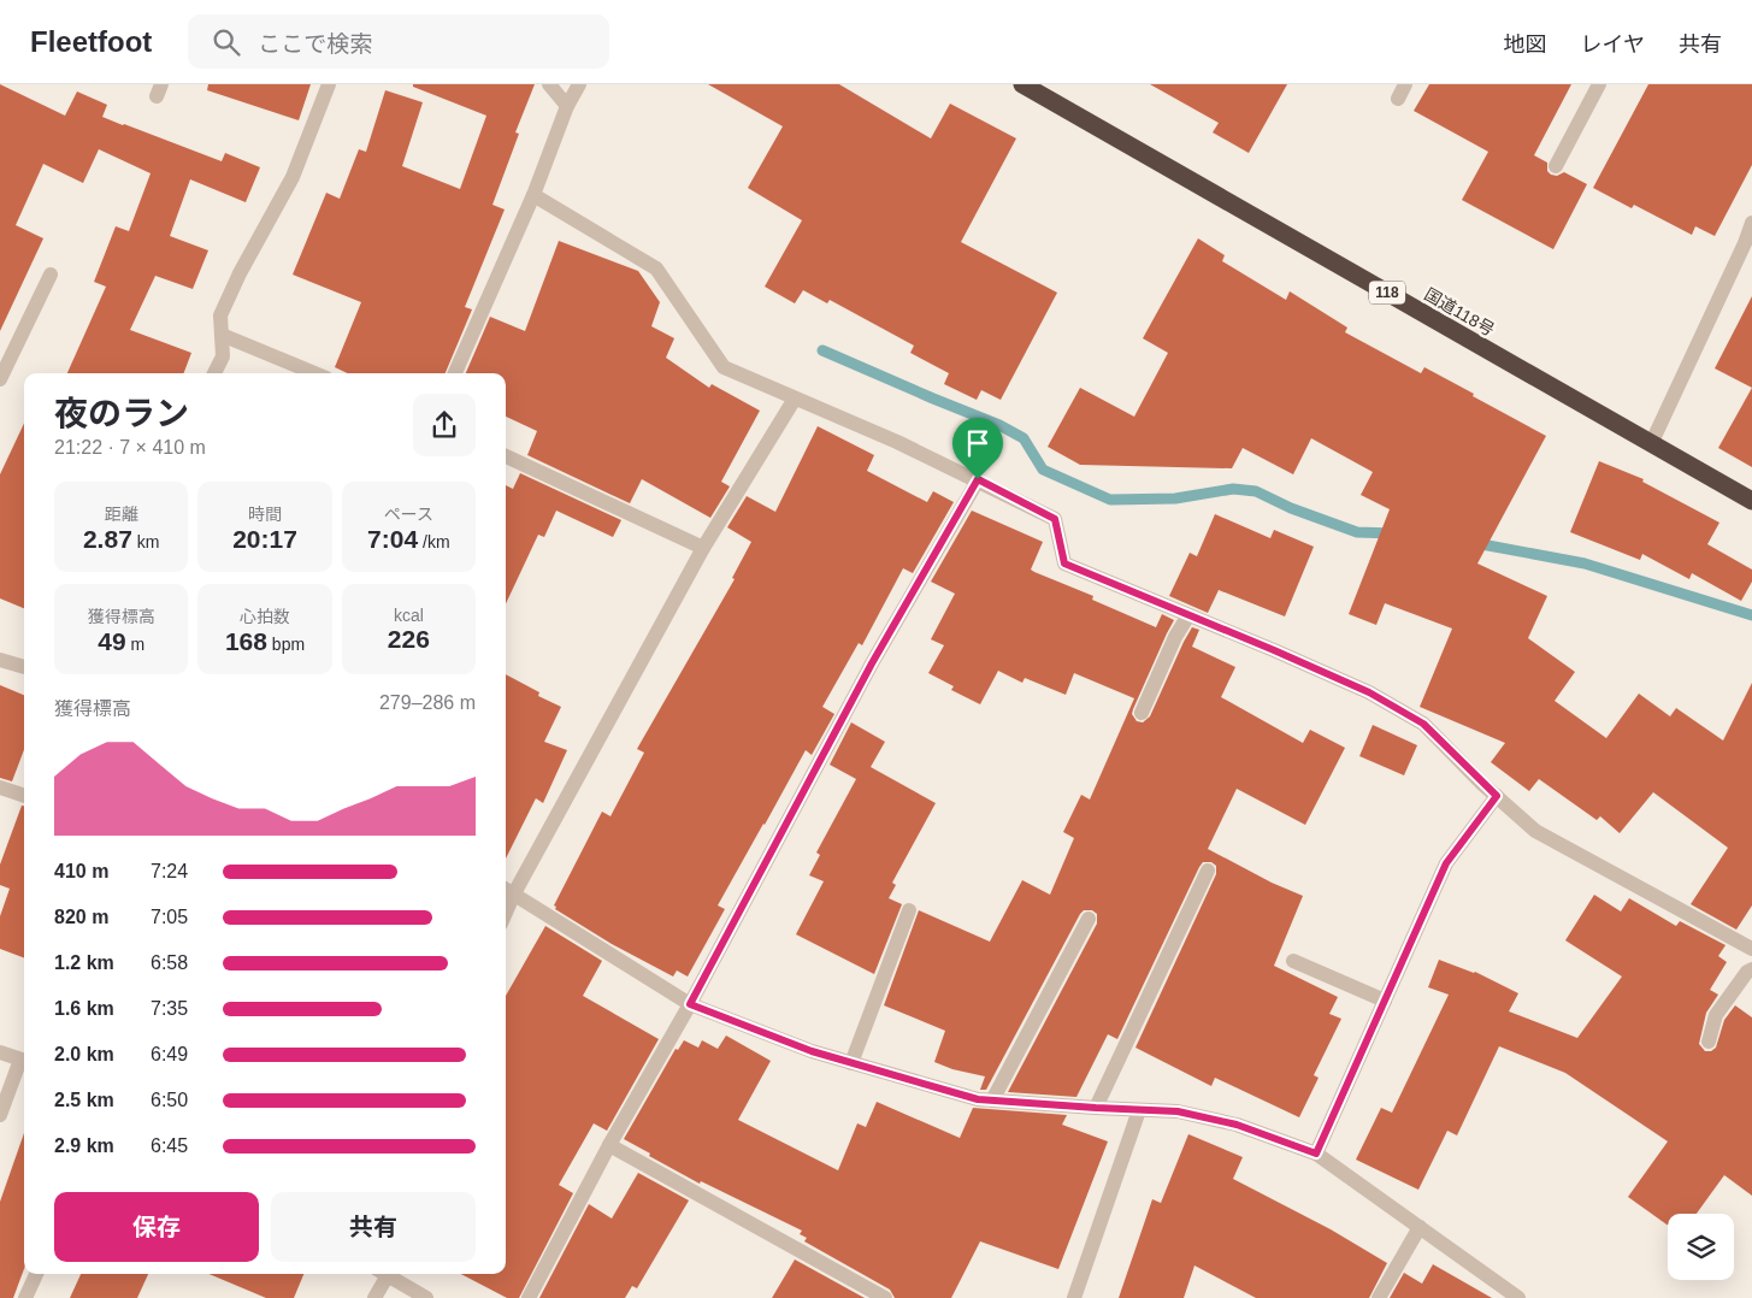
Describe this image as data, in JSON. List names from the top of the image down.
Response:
{
  "streets": {
    "highway": ["118", "国道118号"]
  },
  "page": {
    "header": "Fleetfoot",
    "search": "ここで検索",
    "nav": ["地図", "レイヤ", "共有"],
    "heading": ["夜のラン", "21:22 · 7 × 410 m"],
    "stats": [
      ["距離", "2.87 km"],
      ["時間", "20:17"],
      ["ペース", "7:04 /km"],
      ["獲得標高", "49 m"],
      ["心拍数", "168 bpm"],
      ["kcal", "226"]
    ],
    "chart": ["獲得標高", "279–286 m"],
    "list": [
      {
        "name": "410 m",
        "note": "7:24"
      },
      {
        "name": "820 m",
        "note": "7:05"
      },
      {
        "name": "1.2 km",
        "note": "6:58"
      },
      {
        "name": "1.6 km",
        "note": "7:35"
      },
      {
        "name": "2.0 km",
        "note": "6:49"
      },
      {
        "name": "2.5 km",
        "note": "6:50"
      },
      {
        "name": "2.9 km",
        "note": "6:45"
      }
    ],
    "buttons": ["保存", "共有"]
  }
}
